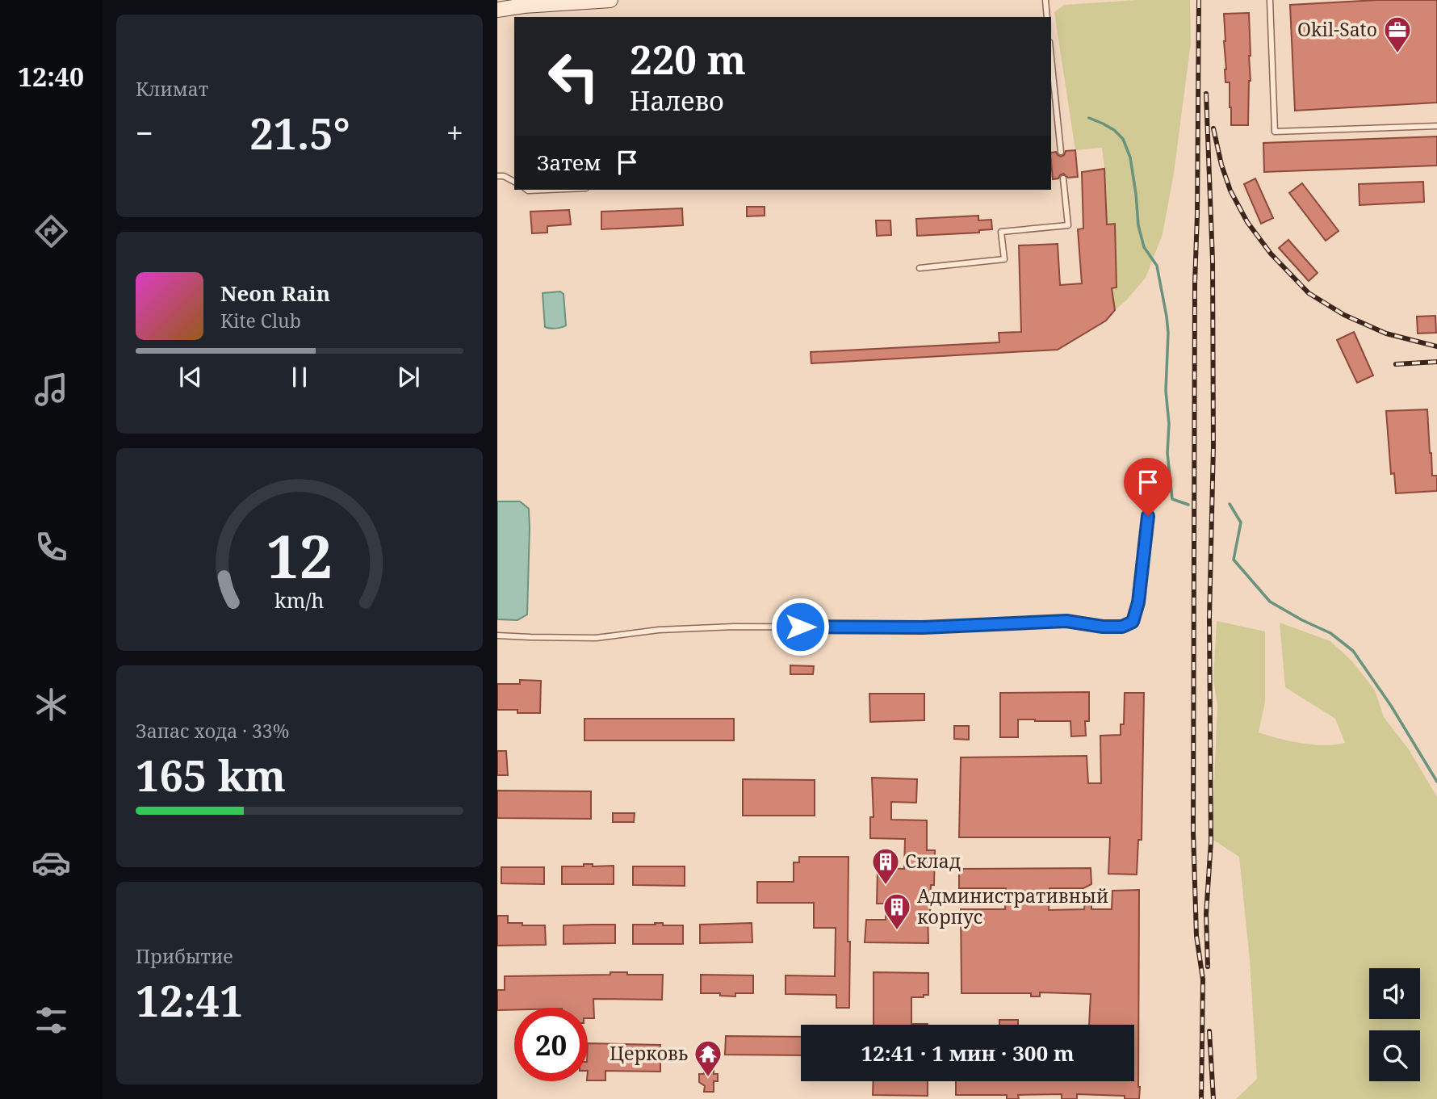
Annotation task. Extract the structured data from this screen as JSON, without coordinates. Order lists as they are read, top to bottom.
{
  "places": {
    "office": ["Okil-Sato"],
    "building": ["Склад", "Административный корпус"],
    "temple": ["Церковь"]
  },
  "page": {
    "tabs": "12:40",
    "tile": [
      "Климат",
      ["Запас хода · 33%", "165 km"],
      ["Прибытие", "12:41"]
    ],
    "turn": ["220 m", "Налево"],
    "heat": ["−", "21.5°", "+"],
    "then": "Затем",
    "song": ["Neon Rain", "Kite Club"],
    "limit": "20",
    "trip": "12:41 · 1 мин · 300 m",
    "gauge": ["12", "km/h"]
  }
}
